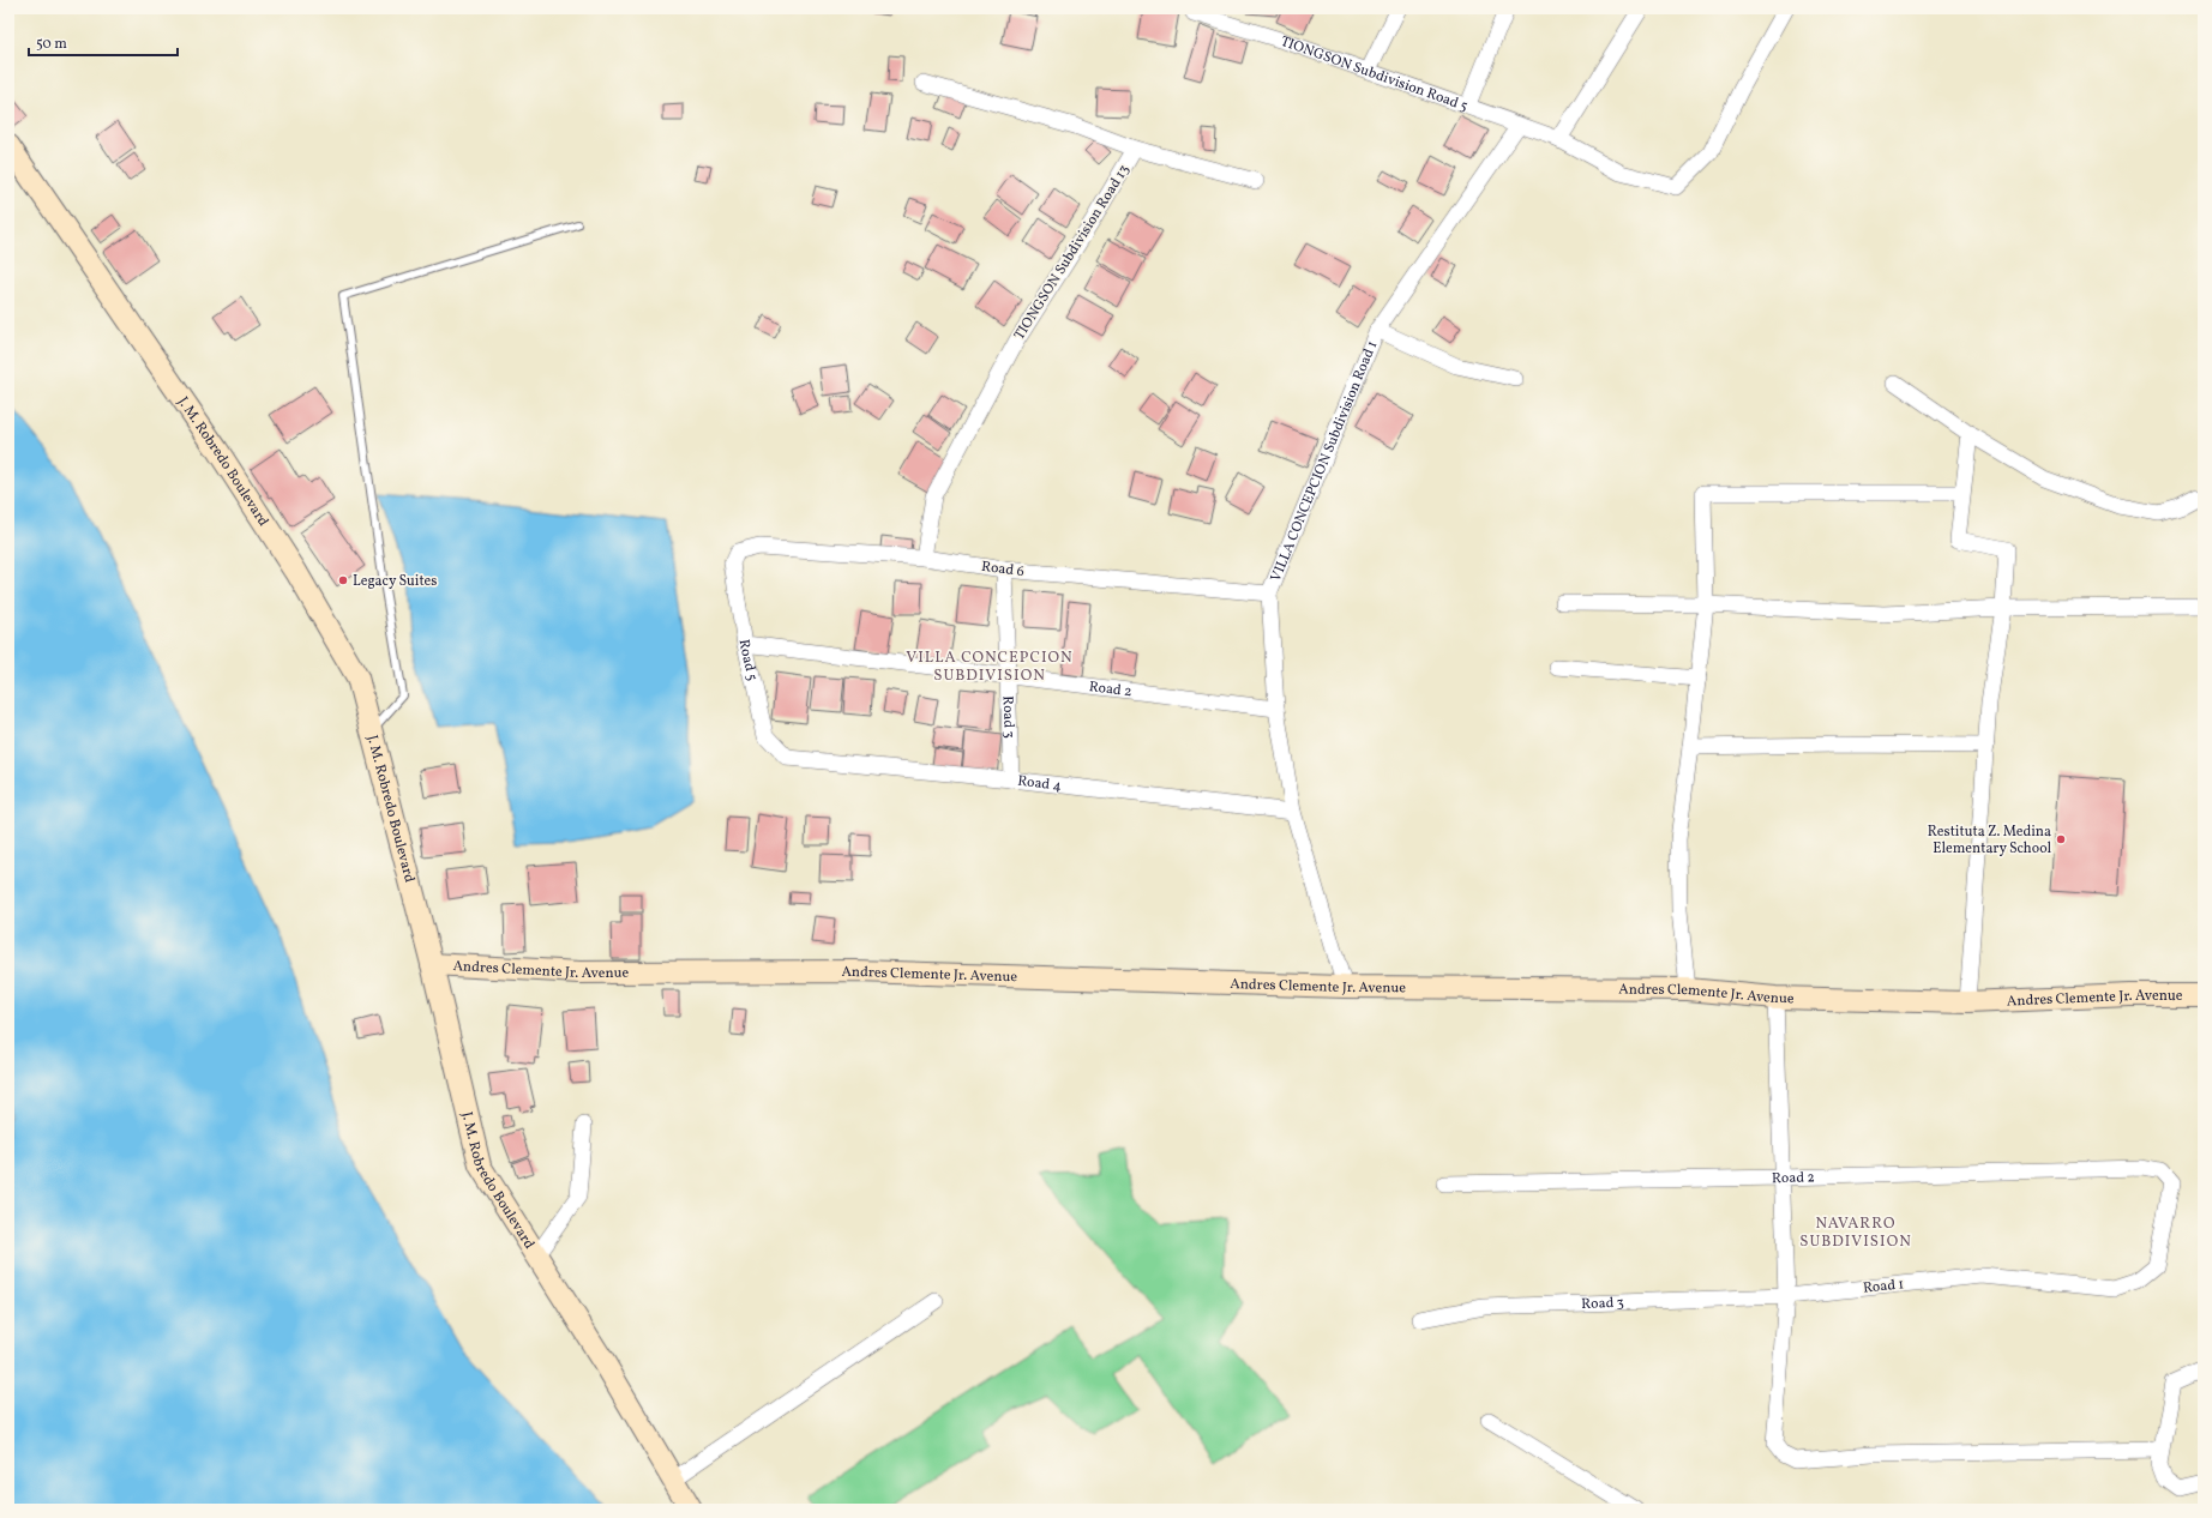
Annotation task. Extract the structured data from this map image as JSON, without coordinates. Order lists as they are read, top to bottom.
{
  "streets": {
    "main road": ["J. M. Robredo Boulevard", "Andres Clemente Jr. Avenue"],
    "street": [
      "TIONGSON Subdivision Road 5",
      "TIONGSON Subdivision Road 13",
      "VILLA CONCEPCION Subdivision Road 1",
      "Road 6",
      "Road 5",
      "Road 2",
      "Road 3",
      "Road 4",
      "Road 1"
    ]
  },
  "crossings": [
    ["TIONGSON Subdivision Road 5", "VILLA CONCEPCION Subdivision Road 1"],
    ["TIONGSON Subdivision Road 13", "Road 6"],
    ["J. M. Robredo Boulevard", "Andres Clemente Jr. Avenue"],
    ["VILLA CONCEPCION Subdivision Road 1", "Road 6"],
    ["VILLA CONCEPCION Subdivision Road 1", "Road 2"],
    ["VILLA CONCEPCION Subdivision Road 1", "Road 4"],
    ["VILLA CONCEPCION Subdivision Road 1", "Andres Clemente Jr. Avenue"],
    ["Road 6", "Road 5"],
    ["Road 6", "Road 3"],
    ["Road 5", "Road 2"],
    ["Road 5", "Road 4"],
    ["Road 2", "Road 3"],
    ["Road 2", "Road 1"],
    ["Road 3", "Road 4"],
    ["Road 3", "Road 1"]
  ],
  "districts": ["VILLA CONCEPCION SUBDIVISION", "NAVARRO SUBDIVISION"],
  "places": ["Legacy Suites", "Restituta Z. Medina Elementary School"],
  "scale_bar": "50 m"
}
